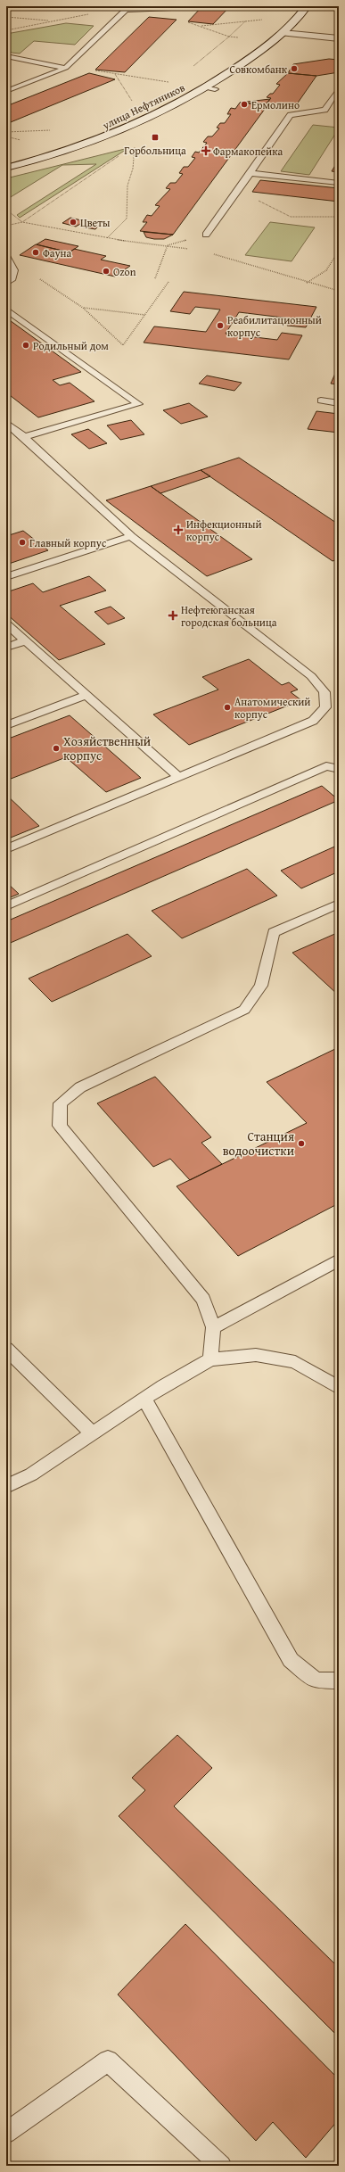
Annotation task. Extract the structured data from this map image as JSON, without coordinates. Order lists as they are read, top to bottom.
{
  "streets": {
    "main road": ["улица Нефтяников"]
  },
  "places": {
    "other": [
      "Совкомбанк",
      "Ермолино",
      "Цветы",
      "Фауна",
      "Ozon",
      "Реабилитационный корпус",
      "Родильный дом",
      "Главный корпус",
      "Анатомический корпус",
      "Хозяйственный корпус",
      "Станция водоочистки"
    ],
    "transit": ["Горбольница"],
    "health": ["Фармакопейка", "Инфекционный корпус", "Нефтеюганская городская больница"]
  }
}
